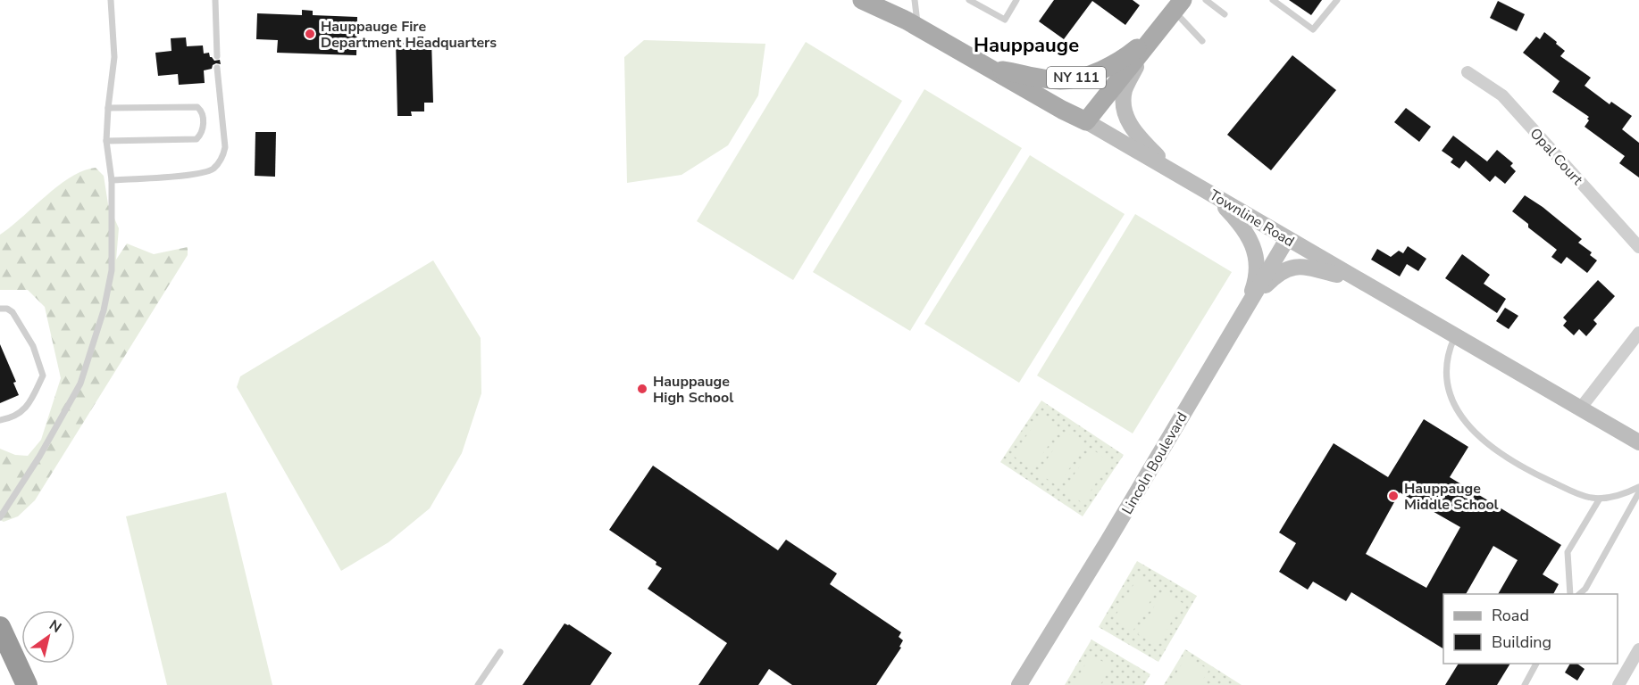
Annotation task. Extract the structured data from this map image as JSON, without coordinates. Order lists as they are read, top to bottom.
{
  "streets": {
    "main road": ["NY 111", "Townline Road"],
    "street": ["Opal Court", "Lincoln Boulevard"]
  },
  "crossings": [
    ["NY 111", "Townline Road"],
    ["Townline Road", "Lincoln Boulevard"]
  ],
  "districts": ["Hauppauge"],
  "places": ["Hauppauge Fire Department Headquarters", "Hauppauge High School", "Hauppauge Middle School"],
  "legend": ["Road", "Building"],
  "north": "top right"
}
